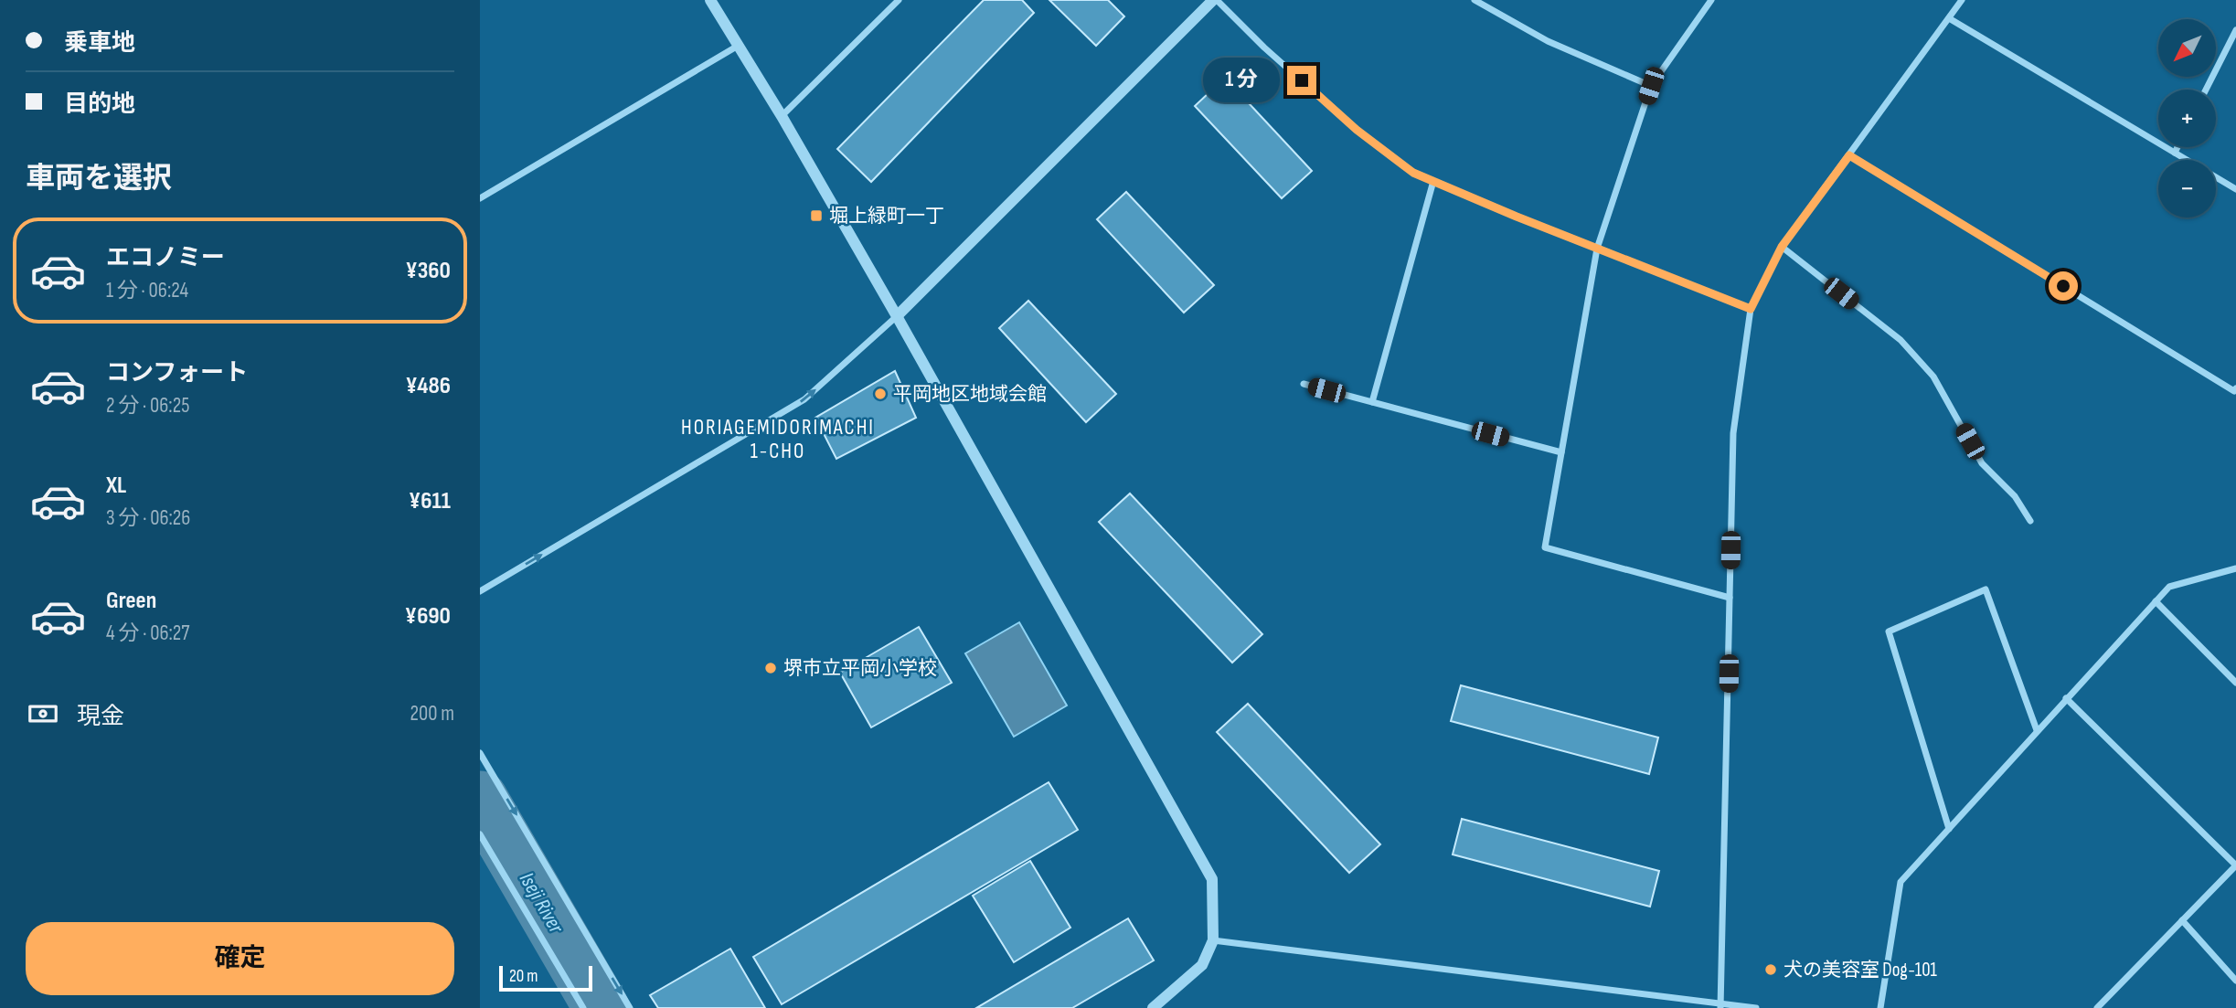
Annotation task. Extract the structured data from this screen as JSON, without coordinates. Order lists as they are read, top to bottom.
{
  "districts": ["HORIAGEMIDORIMACHI 1-CHO"],
  "water": ["Iseji River"],
  "places": {
    "transit": ["堀上緑町一丁"],
    "other": ["平岡地区地域会館", "堺市立平岡小学校", "犬の美容室 Dog-101"]
  },
  "scale_bar": "20 m",
  "north": "bottom left",
  "page": {
    "banner": ["乗車地", "目的地"],
    "map_buttons": ["+", "−"],
    "bubble": "1 分",
    "heading": "車両を選択",
    "list": [
      {
        "name": "エコノミー",
        "note": "1 分 · 06:24",
        "value": "¥360"
      },
      {
        "name": "コンフォート",
        "note": "2 分 · 06:25",
        "value": "¥486"
      },
      {
        "name": "XL",
        "note": "3 分 · 06:26",
        "value": "¥611"
      },
      {
        "name": "Green",
        "note": "4 分 · 06:27",
        "value": "¥690"
      }
    ],
    "pay": ["現金", "200 m"],
    "buttons": "確定",
    "scale": "20 m"
  }
}
